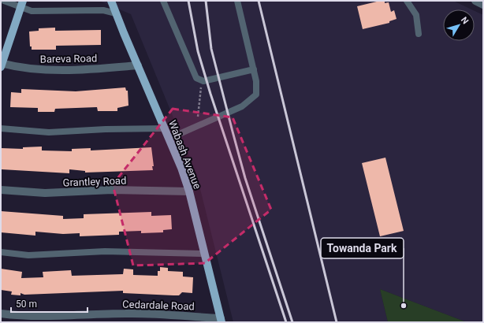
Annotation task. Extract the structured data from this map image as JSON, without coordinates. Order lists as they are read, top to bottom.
{
  "streets": {
    "main road": ["Wabash Avenue"],
    "street": ["Bareva Road", "Grantley Road", "Cedardale Road"]
  },
  "crossings": [
    ["Bareva Road", "Wabash Avenue"],
    ["Wabash Avenue", "Grantley Road"],
    ["Wabash Avenue", "Cedardale Road"]
  ],
  "places": ["Towanda Park"],
  "scale_bar": "50 m",
  "north": "top right"
}
